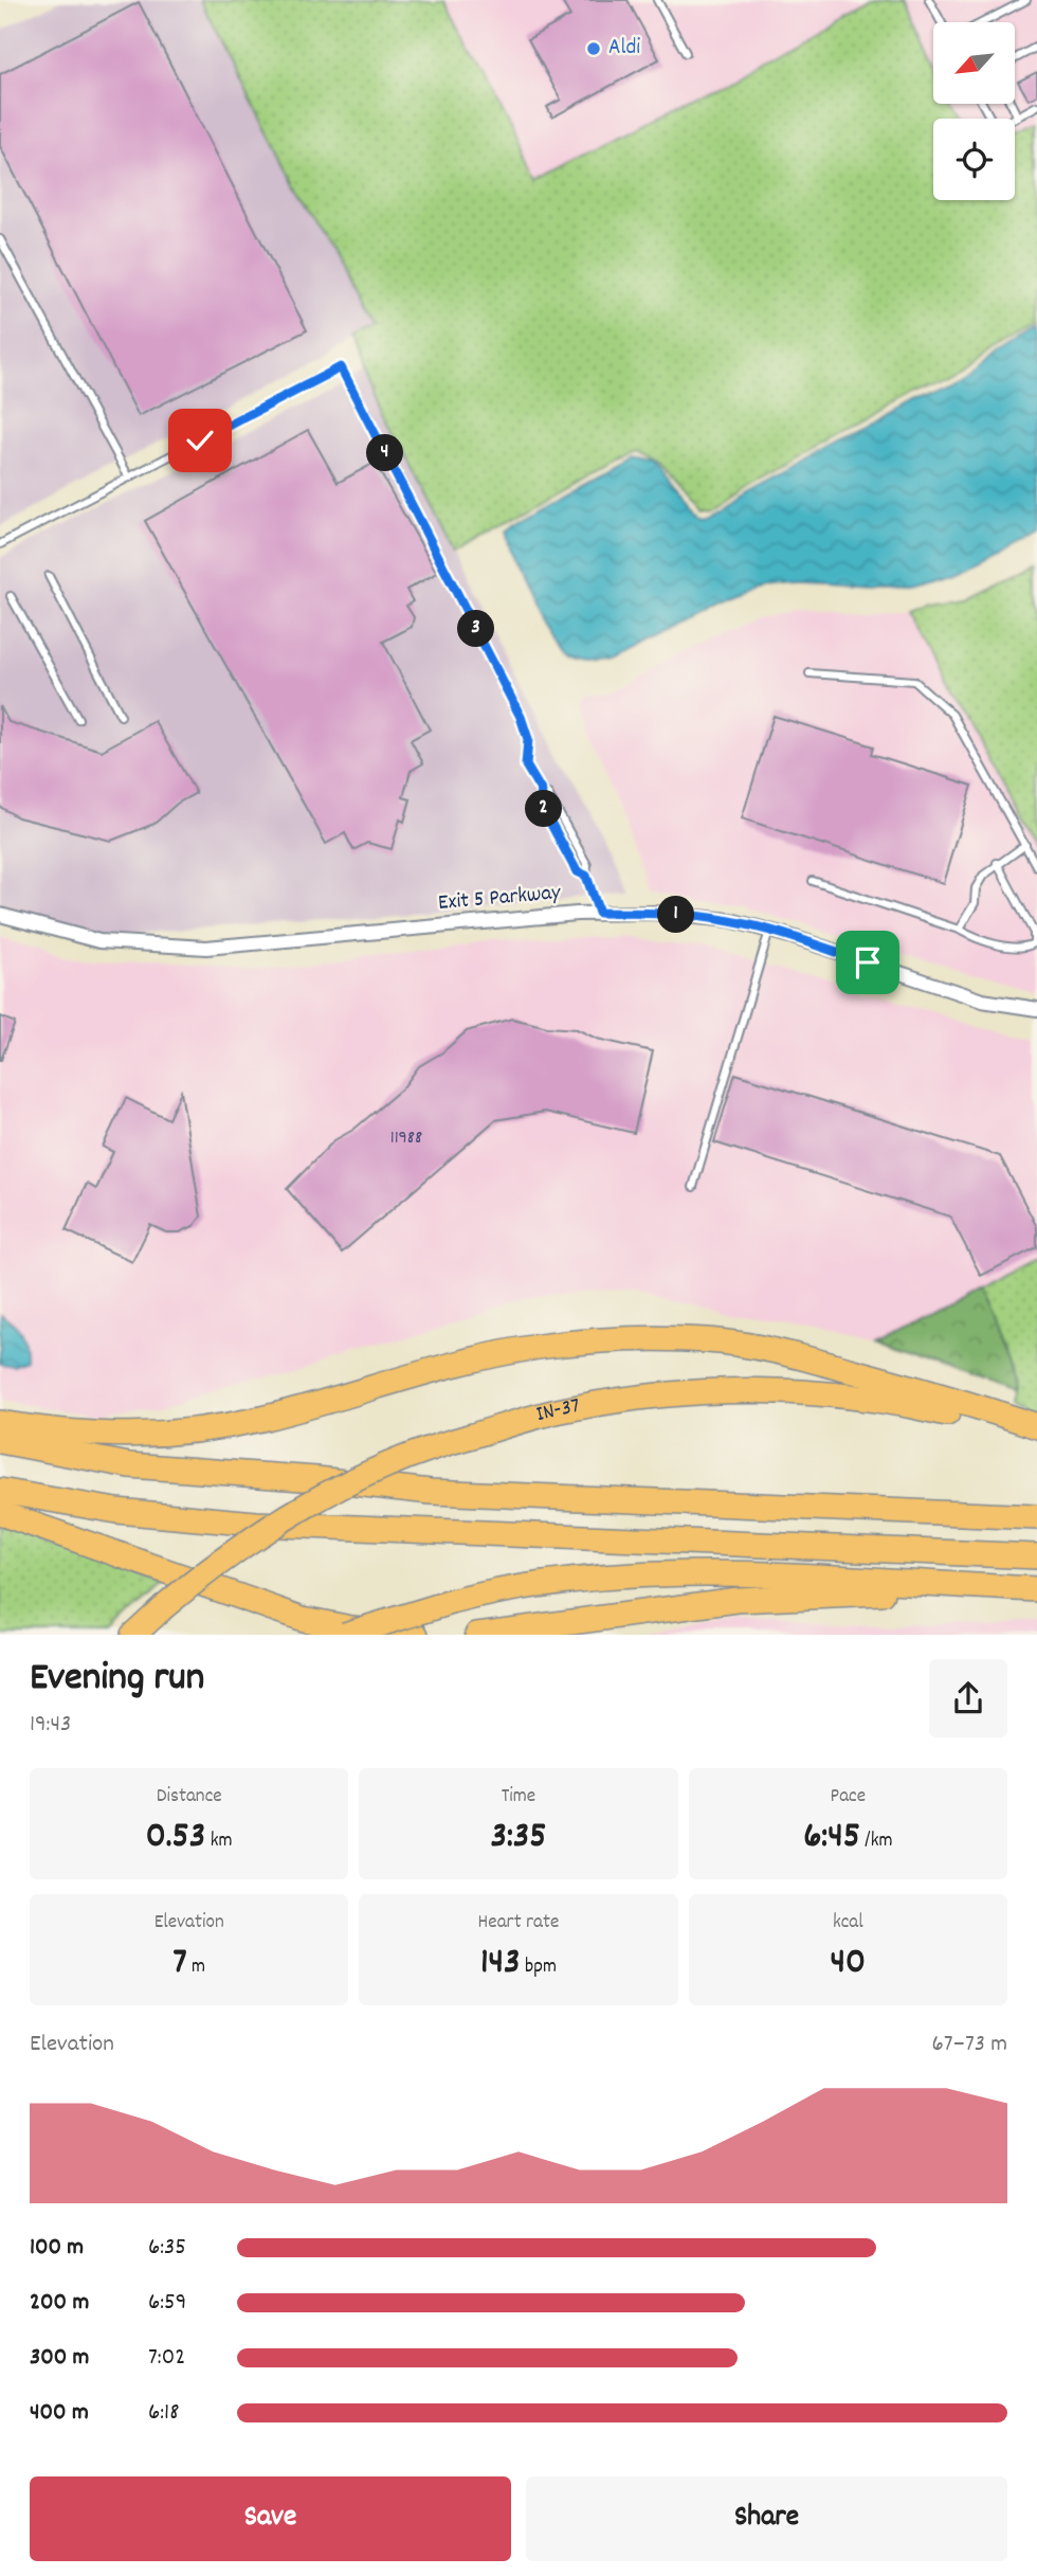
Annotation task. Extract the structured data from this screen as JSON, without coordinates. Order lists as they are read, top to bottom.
{
  "streets": {
    "highway": ["IN-37"],
    "street": ["Exit 5 Parkway"]
  },
  "places": ["Aldi"],
  "house_numbers": ["11988"],
  "north": "bottom left",
  "page": {
    "pins": [
      "4",
      "3",
      "2",
      "1"
    ],
    "heading": ["Evening run", "19:43"],
    "stats": [
      ["Distance", "0.53 km"],
      ["Time", "3:35"],
      ["Pace", "6:45 /km"],
      ["Elevation", "7 m"],
      ["Heart rate", "143 bpm"],
      ["kcal", "40"]
    ],
    "chart": ["Elevation", "67–73 m"],
    "list": [
      {
        "name": "100 m",
        "note": "6:35"
      },
      {
        "name": "200 m",
        "note": "6:59"
      },
      {
        "name": "300 m",
        "note": "7:02"
      },
      {
        "name": "400 m",
        "note": "6:18"
      }
    ],
    "buttons": ["Save", "Share"]
  }
}
